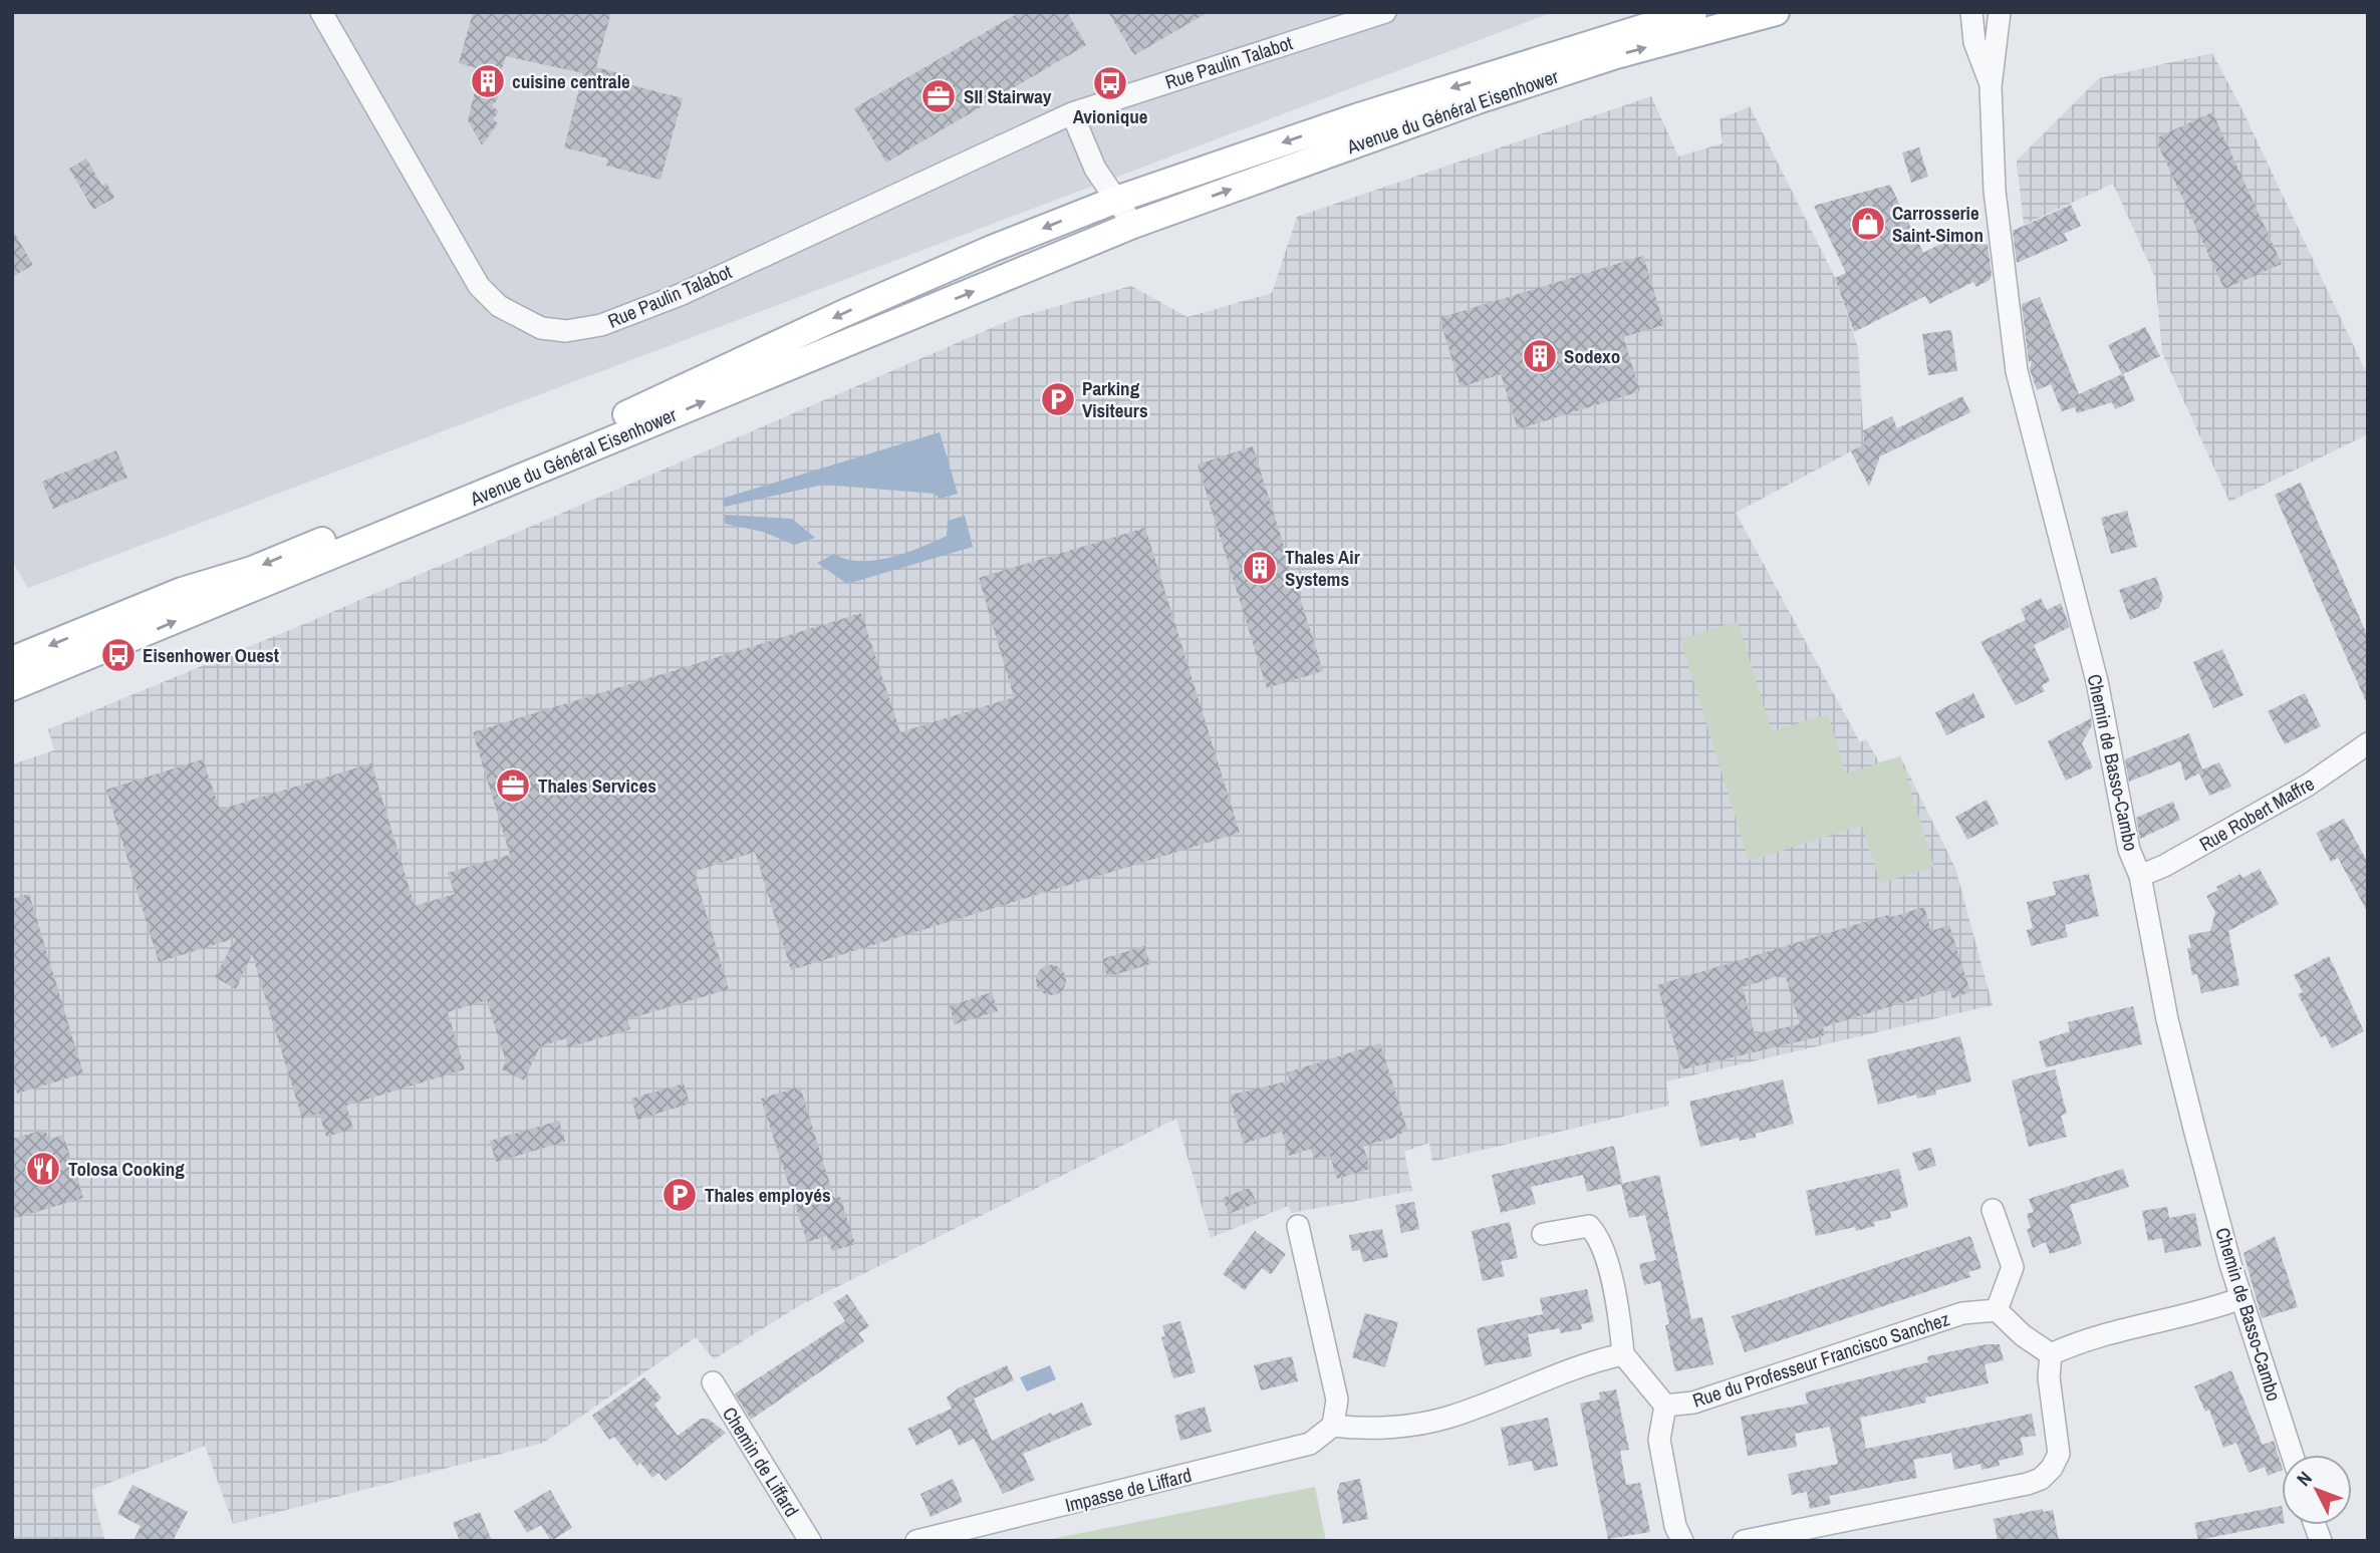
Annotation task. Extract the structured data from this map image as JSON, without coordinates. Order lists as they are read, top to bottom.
{
  "streets": {
    "main road": ["Avenue du Général Eisenhower"],
    "street": [
      "Rue Paulin Talabot",
      "Chemin de Basso-Cambo",
      "Rue Robert Maffre",
      "Rue du Professeur Francisco Sanchez",
      "Chemin de Liffard",
      "Impasse de Liffard"
    ]
  },
  "crossings": [
    ["Chemin de Basso-Cambo", "Rue Robert Maffre"]
  ],
  "places": {
    "building": ["cuisine centrale", "Sodexo", "Thales Air Systems"],
    "bus stop": ["Avionique", "Eisenhower Ouest"],
    "office": ["SII Stairway", "Thales Services"],
    "shop": ["Carrosserie Saint-Simon"],
    "parking": ["Parking Visiteurs", "Thales employés"],
    "restaurant": ["Tolosa Cooking"]
  },
  "north": "top left"
}
